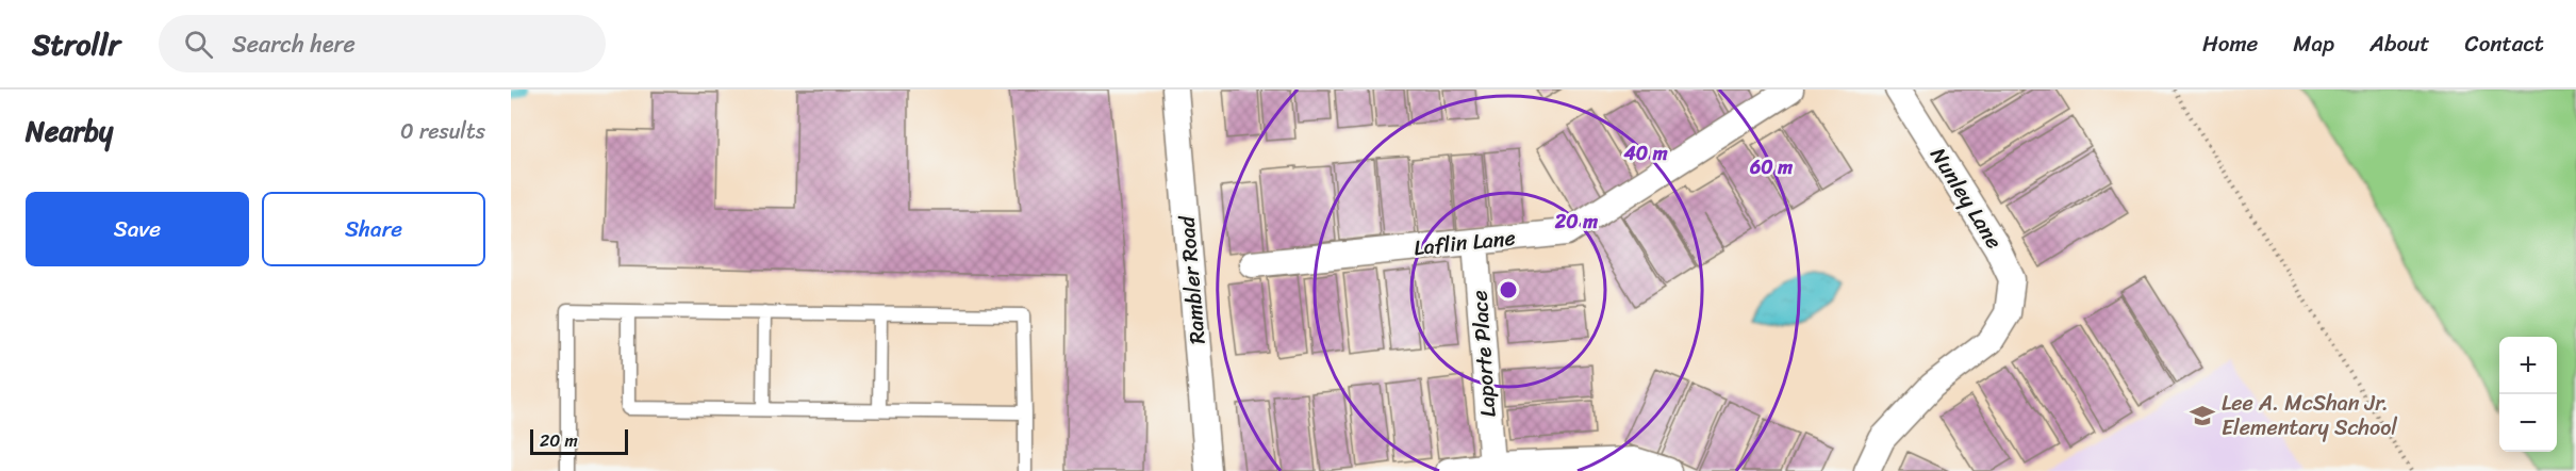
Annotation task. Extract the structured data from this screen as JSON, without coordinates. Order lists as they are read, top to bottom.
{
  "streets": {
    "street": [
      "Nunley Lane",
      "Laflin Lane",
      "Rambler Road",
      "Laporte Place"
    ]
  },
  "crossings": [
    ["Laflin Lane", "Laporte Place"]
  ],
  "places": {
    "school or university": ["Lee A. McShan Jr. Elementary School"]
  },
  "scale_bar": "20 m",
  "page": {
    "header": "Strollr",
    "search": "Search here",
    "nav": [
      "Home",
      "Map",
      "About",
      "Contact"
    ],
    "heading": ["Nearby", "0 results"],
    "buttons": ["Save", "Share"],
    "map_buttons": ["+", "−"],
    "scale": "20 m"
  },
  "rings": ["40 m", "60 m", "20 m"]
}
